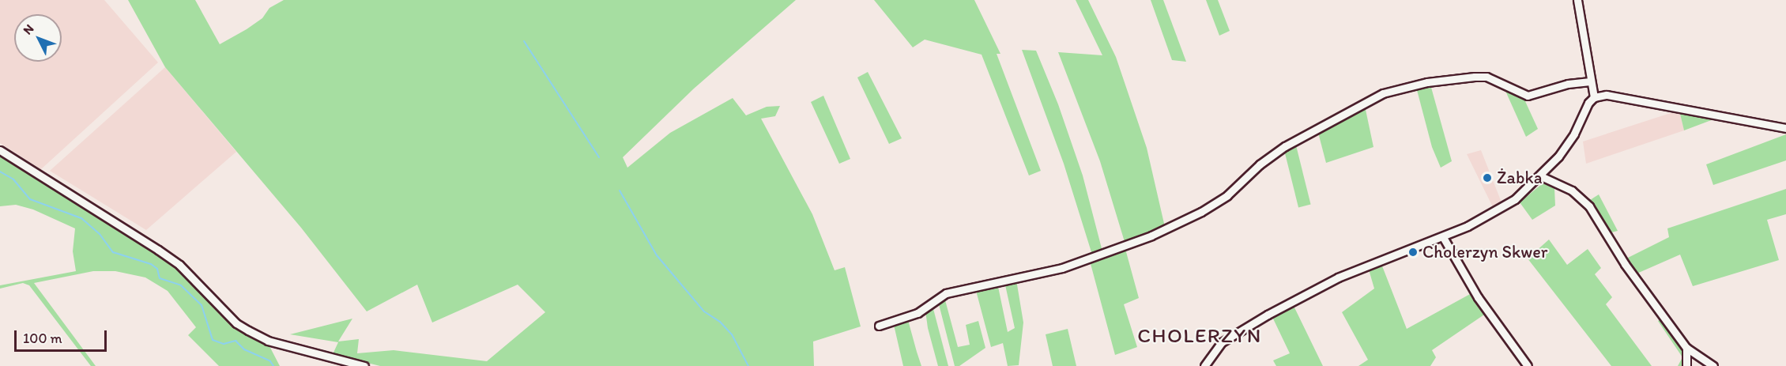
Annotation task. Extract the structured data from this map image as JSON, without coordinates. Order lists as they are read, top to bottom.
{
  "districts": ["CHOLERZYN"],
  "places": ["Żabka", "Cholerzyn Skwer"],
  "scale_bar": "100 m",
  "north": "top left"
}
